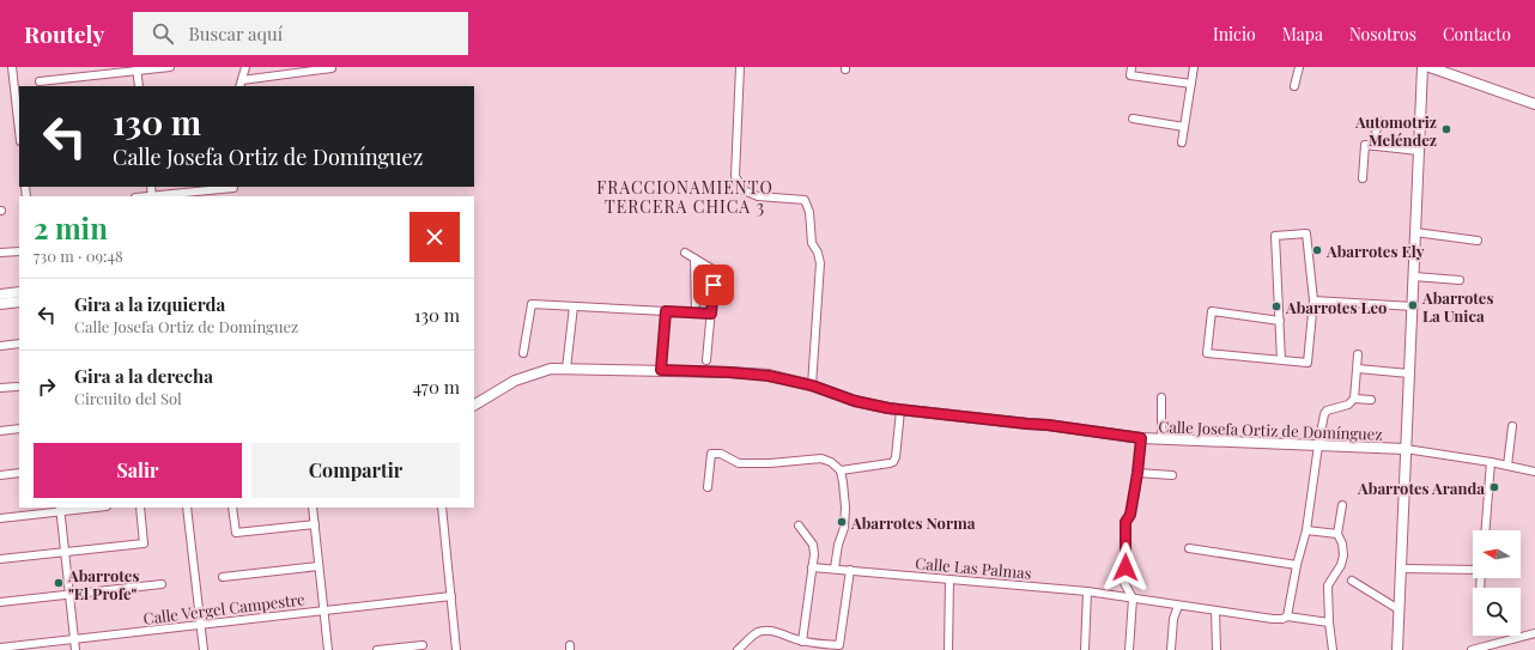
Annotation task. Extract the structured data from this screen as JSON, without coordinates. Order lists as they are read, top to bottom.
{
  "streets": {
    "street": ["Calle Josefa Ortiz de Domínguez", "Calle Las Palmas", "Calle Vergel Campestre"]
  },
  "districts": ["FRACCIONAMIENTO TERCERA CHICA 3"],
  "places": [
    "Automotriz Meléndez",
    "Abarrotes Ely",
    "Abarrotes La Unica",
    "Abarrotes Leo",
    "Abarrotes Aranda",
    "Abarrotes Norma",
    "Abarrotes \"El Profe\""
  ],
  "north": "left",
  "page": {
    "header": "Routely",
    "search": "Buscar aquí",
    "nav": [
      "Inicio",
      "Mapa",
      "Nosotros",
      "Contacto"
    ],
    "turn": ["130 m", "Calle Josefa Ortiz de Domínguez"],
    "heading": ["2 min", "730 m · 09:48"],
    "list": [
      {
        "name": "Gira a la izquierda",
        "note": "Calle Josefa Ortiz de Domínguez",
        "value": "130 m"
      },
      {
        "name": "Gira a la derecha",
        "note": "Circuito del Sol",
        "value": "470 m"
      }
    ],
    "buttons": ["Salir", "Compartir"]
  }
}
